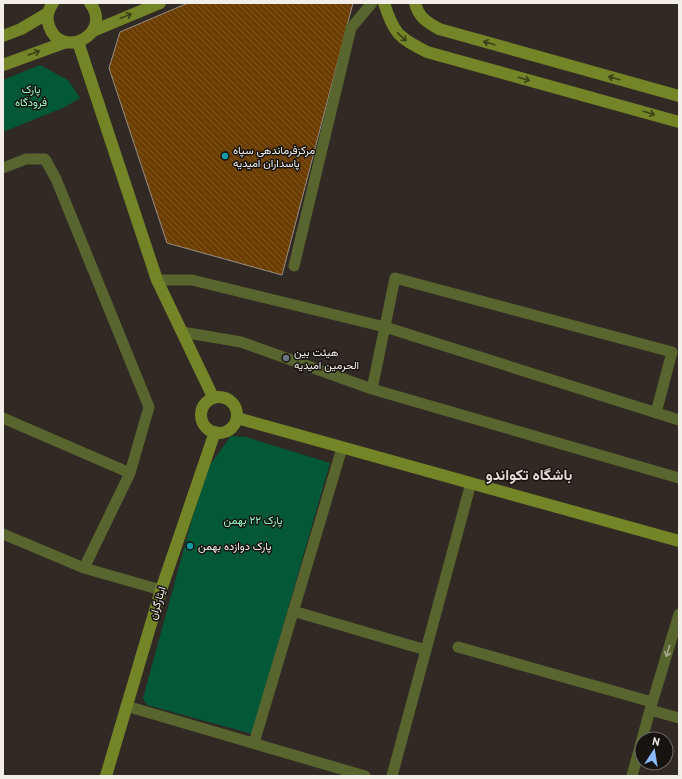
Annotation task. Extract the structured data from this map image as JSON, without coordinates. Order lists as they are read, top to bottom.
{
  "streets": {
    "street": ["ایثارگران"]
  },
  "districts": ["باشگاه تکواندو"],
  "parks": ["پارک فرودگاه", "پارک ۲۲ بهمن"],
  "places": ["مرکزفرماندهی سپاه پاسداران امیدیه", "هیئت بین الحرمین امیدیه", "پارک دوازده بهمن"],
  "north": "top"
}
